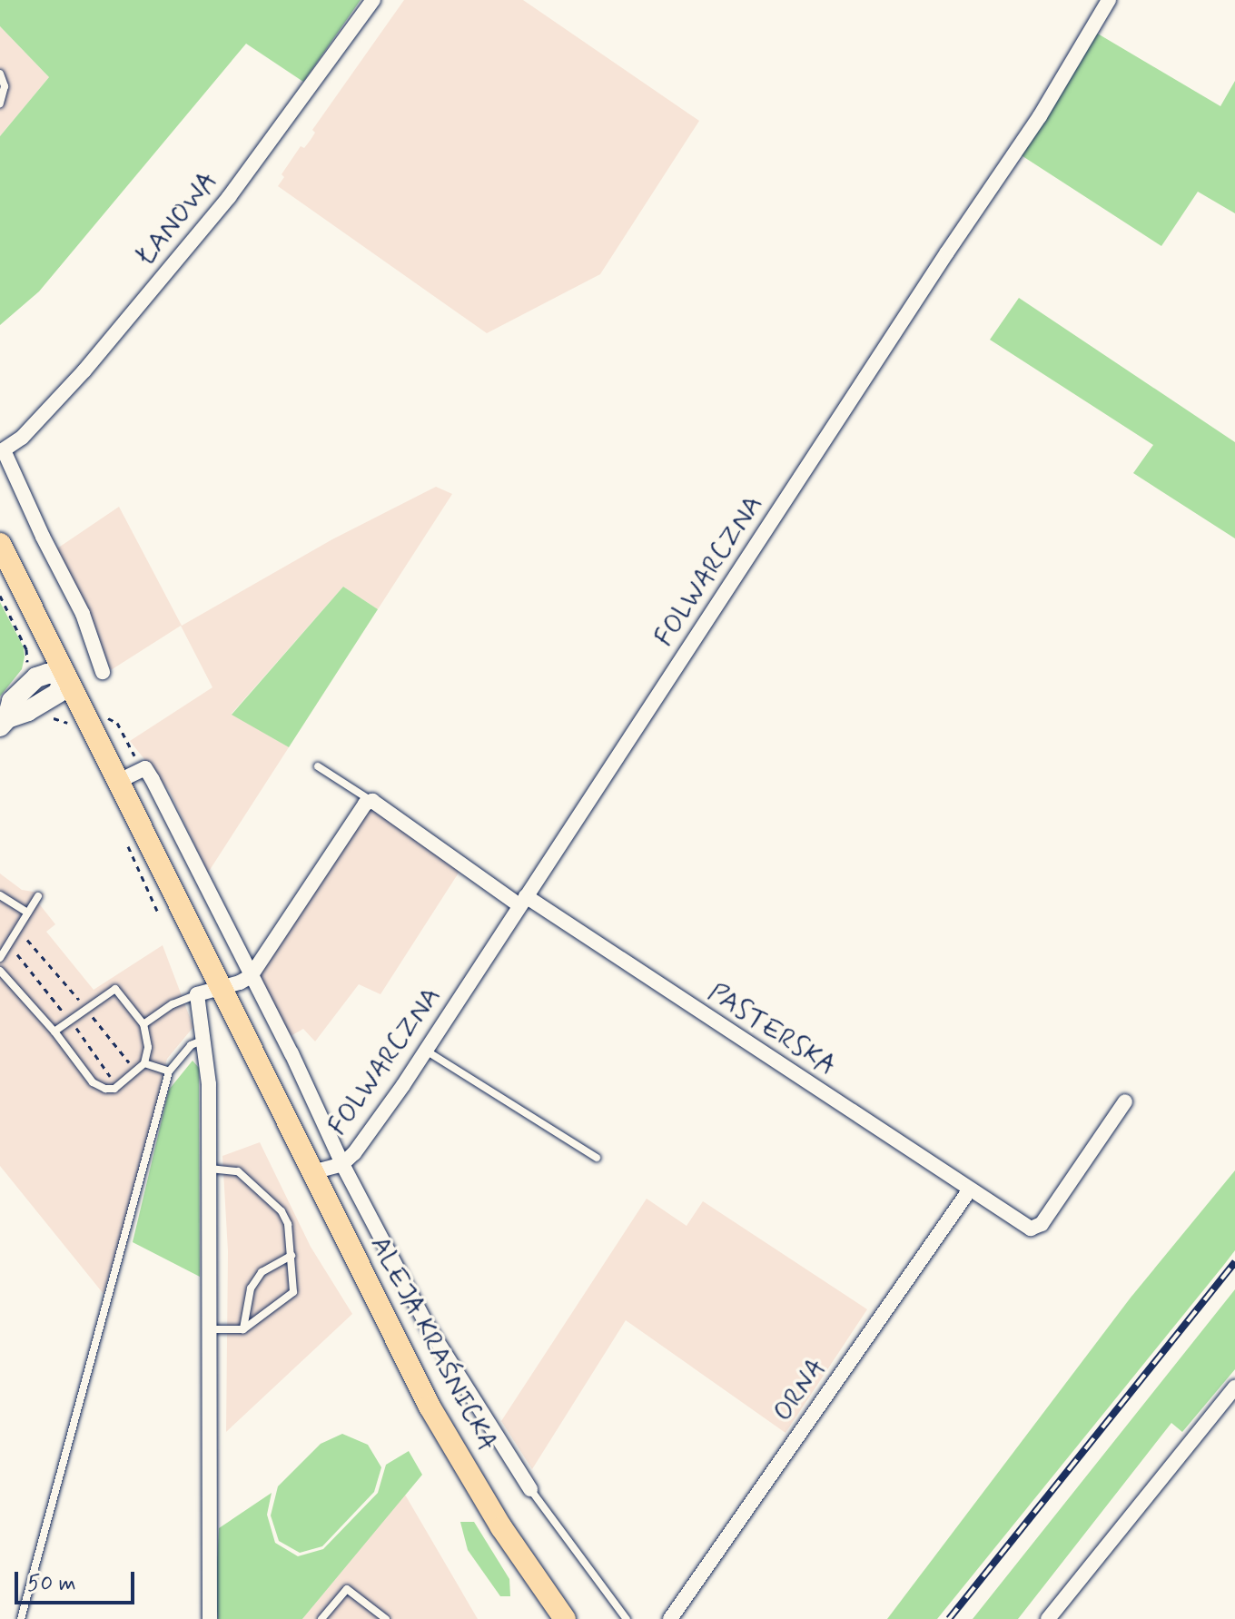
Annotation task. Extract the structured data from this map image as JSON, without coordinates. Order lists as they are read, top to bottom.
{
  "streets": {
    "main road": ["ALEJA KRAŚNICKA"],
    "street": [
      "ŁANOWA",
      "FOLWARCZNA",
      "PASTERSKA",
      "ORNA"
    ]
  },
  "crossings": [
    ["FOLWARCZNA", "PASTERSKA"],
    ["PASTERSKA", "ORNA"]
  ],
  "scale_bar": "50 m"
}
